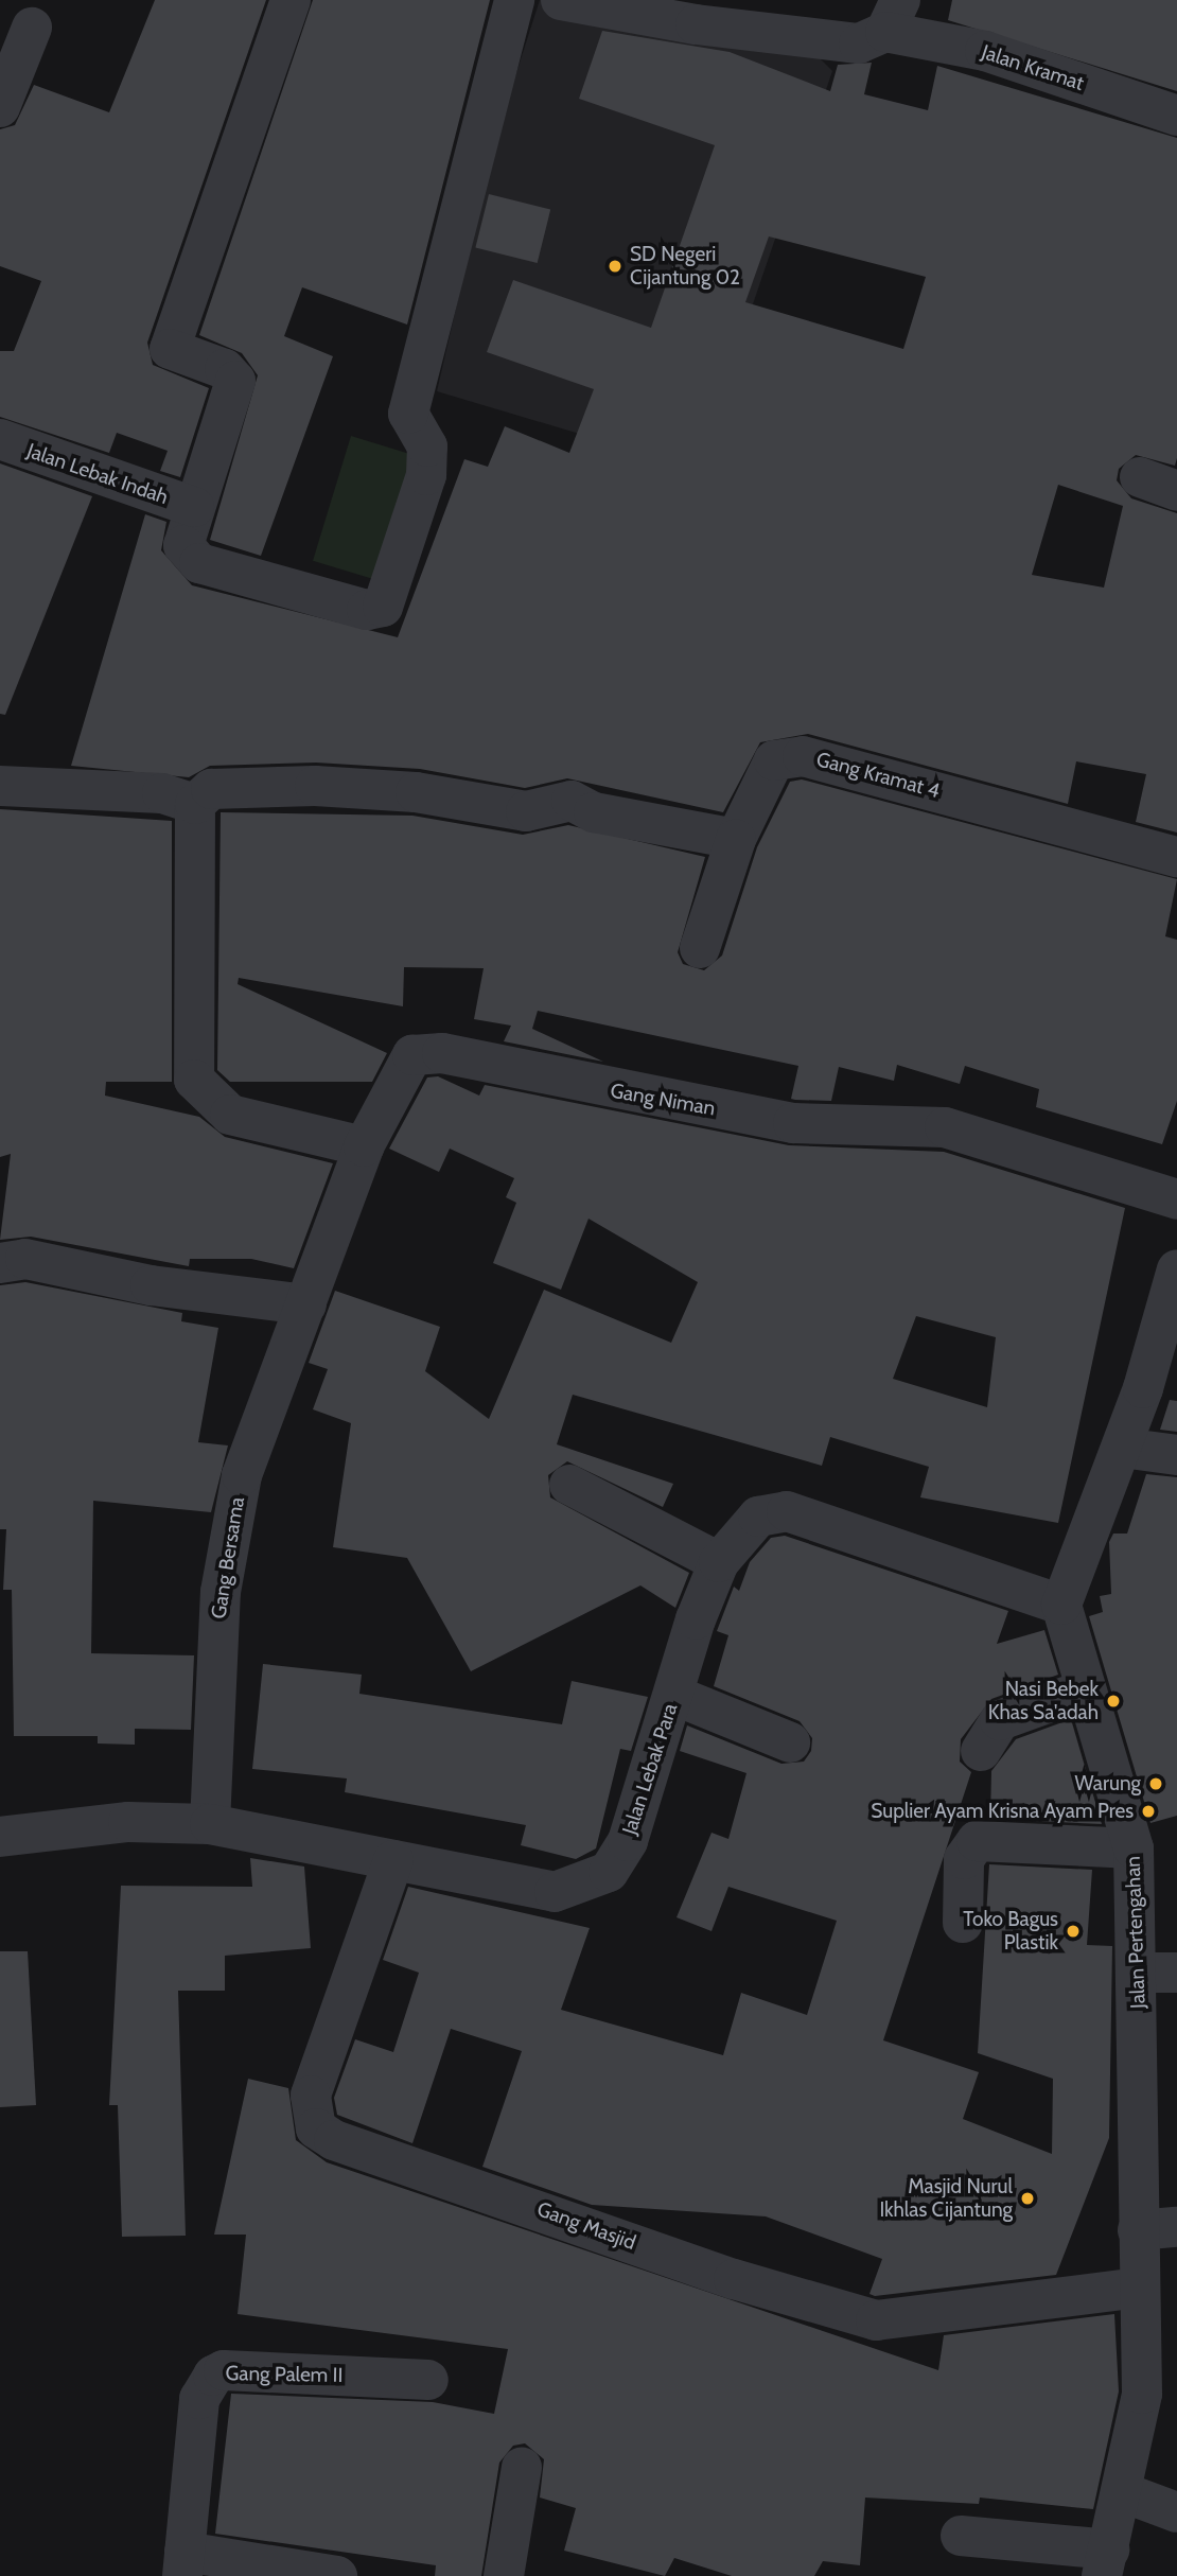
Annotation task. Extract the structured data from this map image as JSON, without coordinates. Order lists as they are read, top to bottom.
{
  "streets": {
    "street": [
      "Jalan Kramat",
      "Jalan Lebak Indah",
      "Gang Kramat 4",
      "Gang Niman",
      "Gang Bersama",
      "Jalan Lebak Para",
      "Jalan Pertengahan",
      "Gang Masjid",
      "Gang Palem II"
    ]
  },
  "crossings": [
    ["Gang Niman", "Gang Bersama"],
    ["Gang Bersama", "Jalan Lebak Para"],
    ["Jalan Lebak Para", "Jalan Pertengahan"],
    ["Jalan Lebak Para", "Gang Masjid"],
    ["Jalan Pertengahan", "Gang Masjid"]
  ],
  "places": [
    "SD Negeri Cijantung 02",
    "Nasi Bebek Khas Sa'adah",
    "Warung",
    "Suplier Ayam Krisna Ayam Pres",
    "Toko Bagus Plastik",
    "Masjid Nurul Ikhlas Cijantung"
  ]
}
